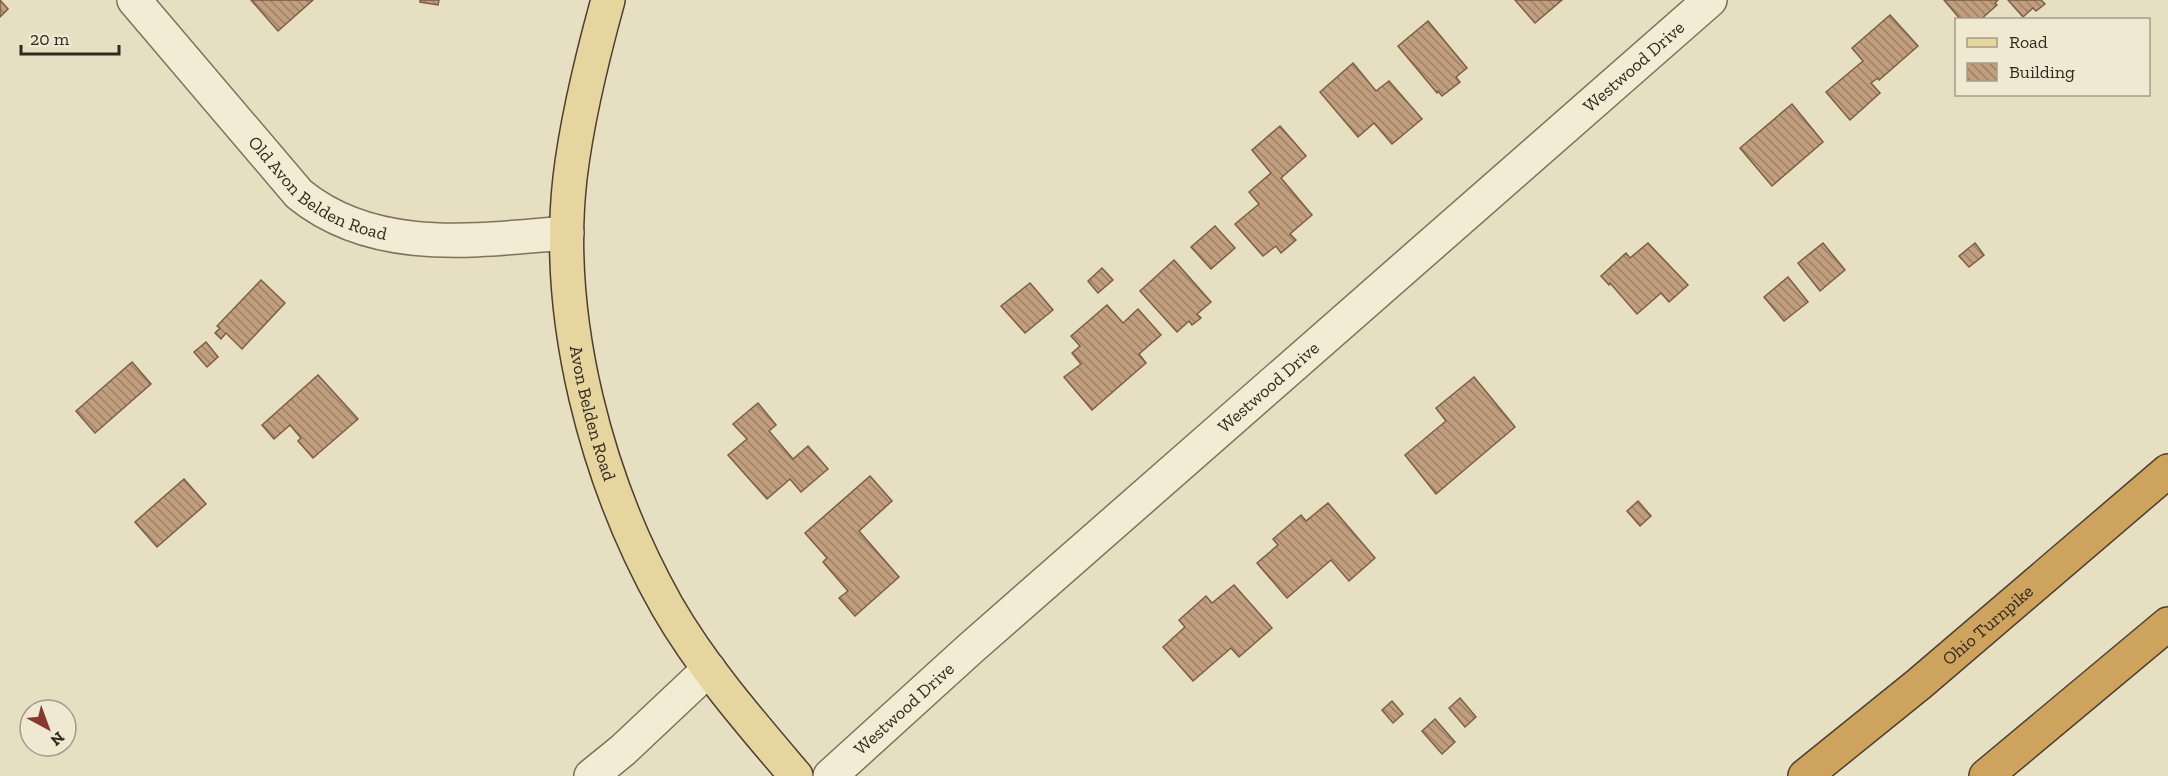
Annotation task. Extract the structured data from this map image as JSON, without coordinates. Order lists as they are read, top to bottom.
{
  "streets": {
    "highway": ["Ohio Turnpike"],
    "main road": ["Avon Belden Road"],
    "street": ["Westwood Drive", "Old Avon Belden Road"]
  },
  "crossings": [
    ["Old Avon Belden Road", "Avon Belden Road"]
  ],
  "legend": ["Road", "Building"],
  "scale_bar": "20 m",
  "north": "bottom right"
}
